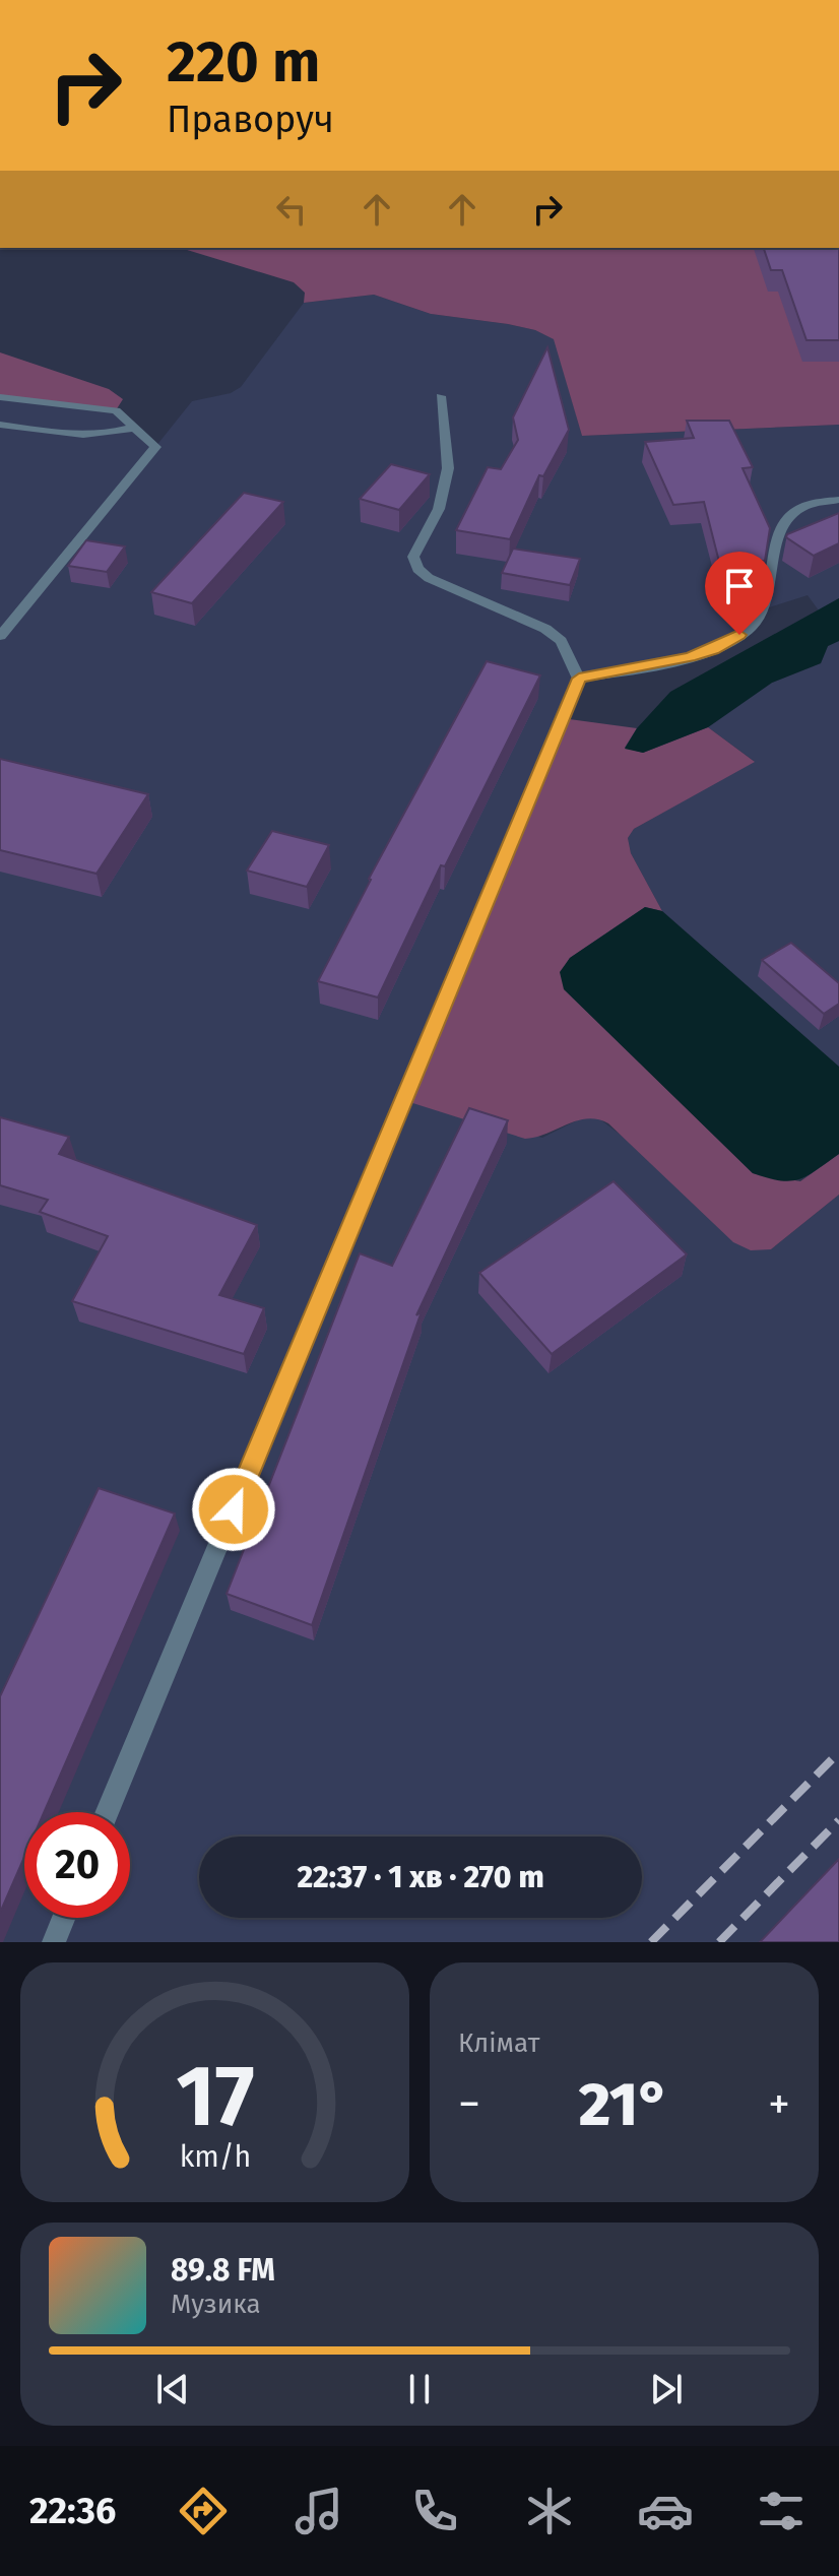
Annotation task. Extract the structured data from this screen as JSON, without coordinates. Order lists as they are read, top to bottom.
{
  "page": {
    "turn": ["220 m", "Праворуч"],
    "limit": "20",
    "trip": "22:37 · 1 хв · 270 m",
    "tile": "Клімат",
    "heat": ["−", "21°", "+"],
    "song": ["89.8 FM", "Музика"],
    "tabs": "22:36",
    "gauge": ["17", "km/h"]
  }
}
